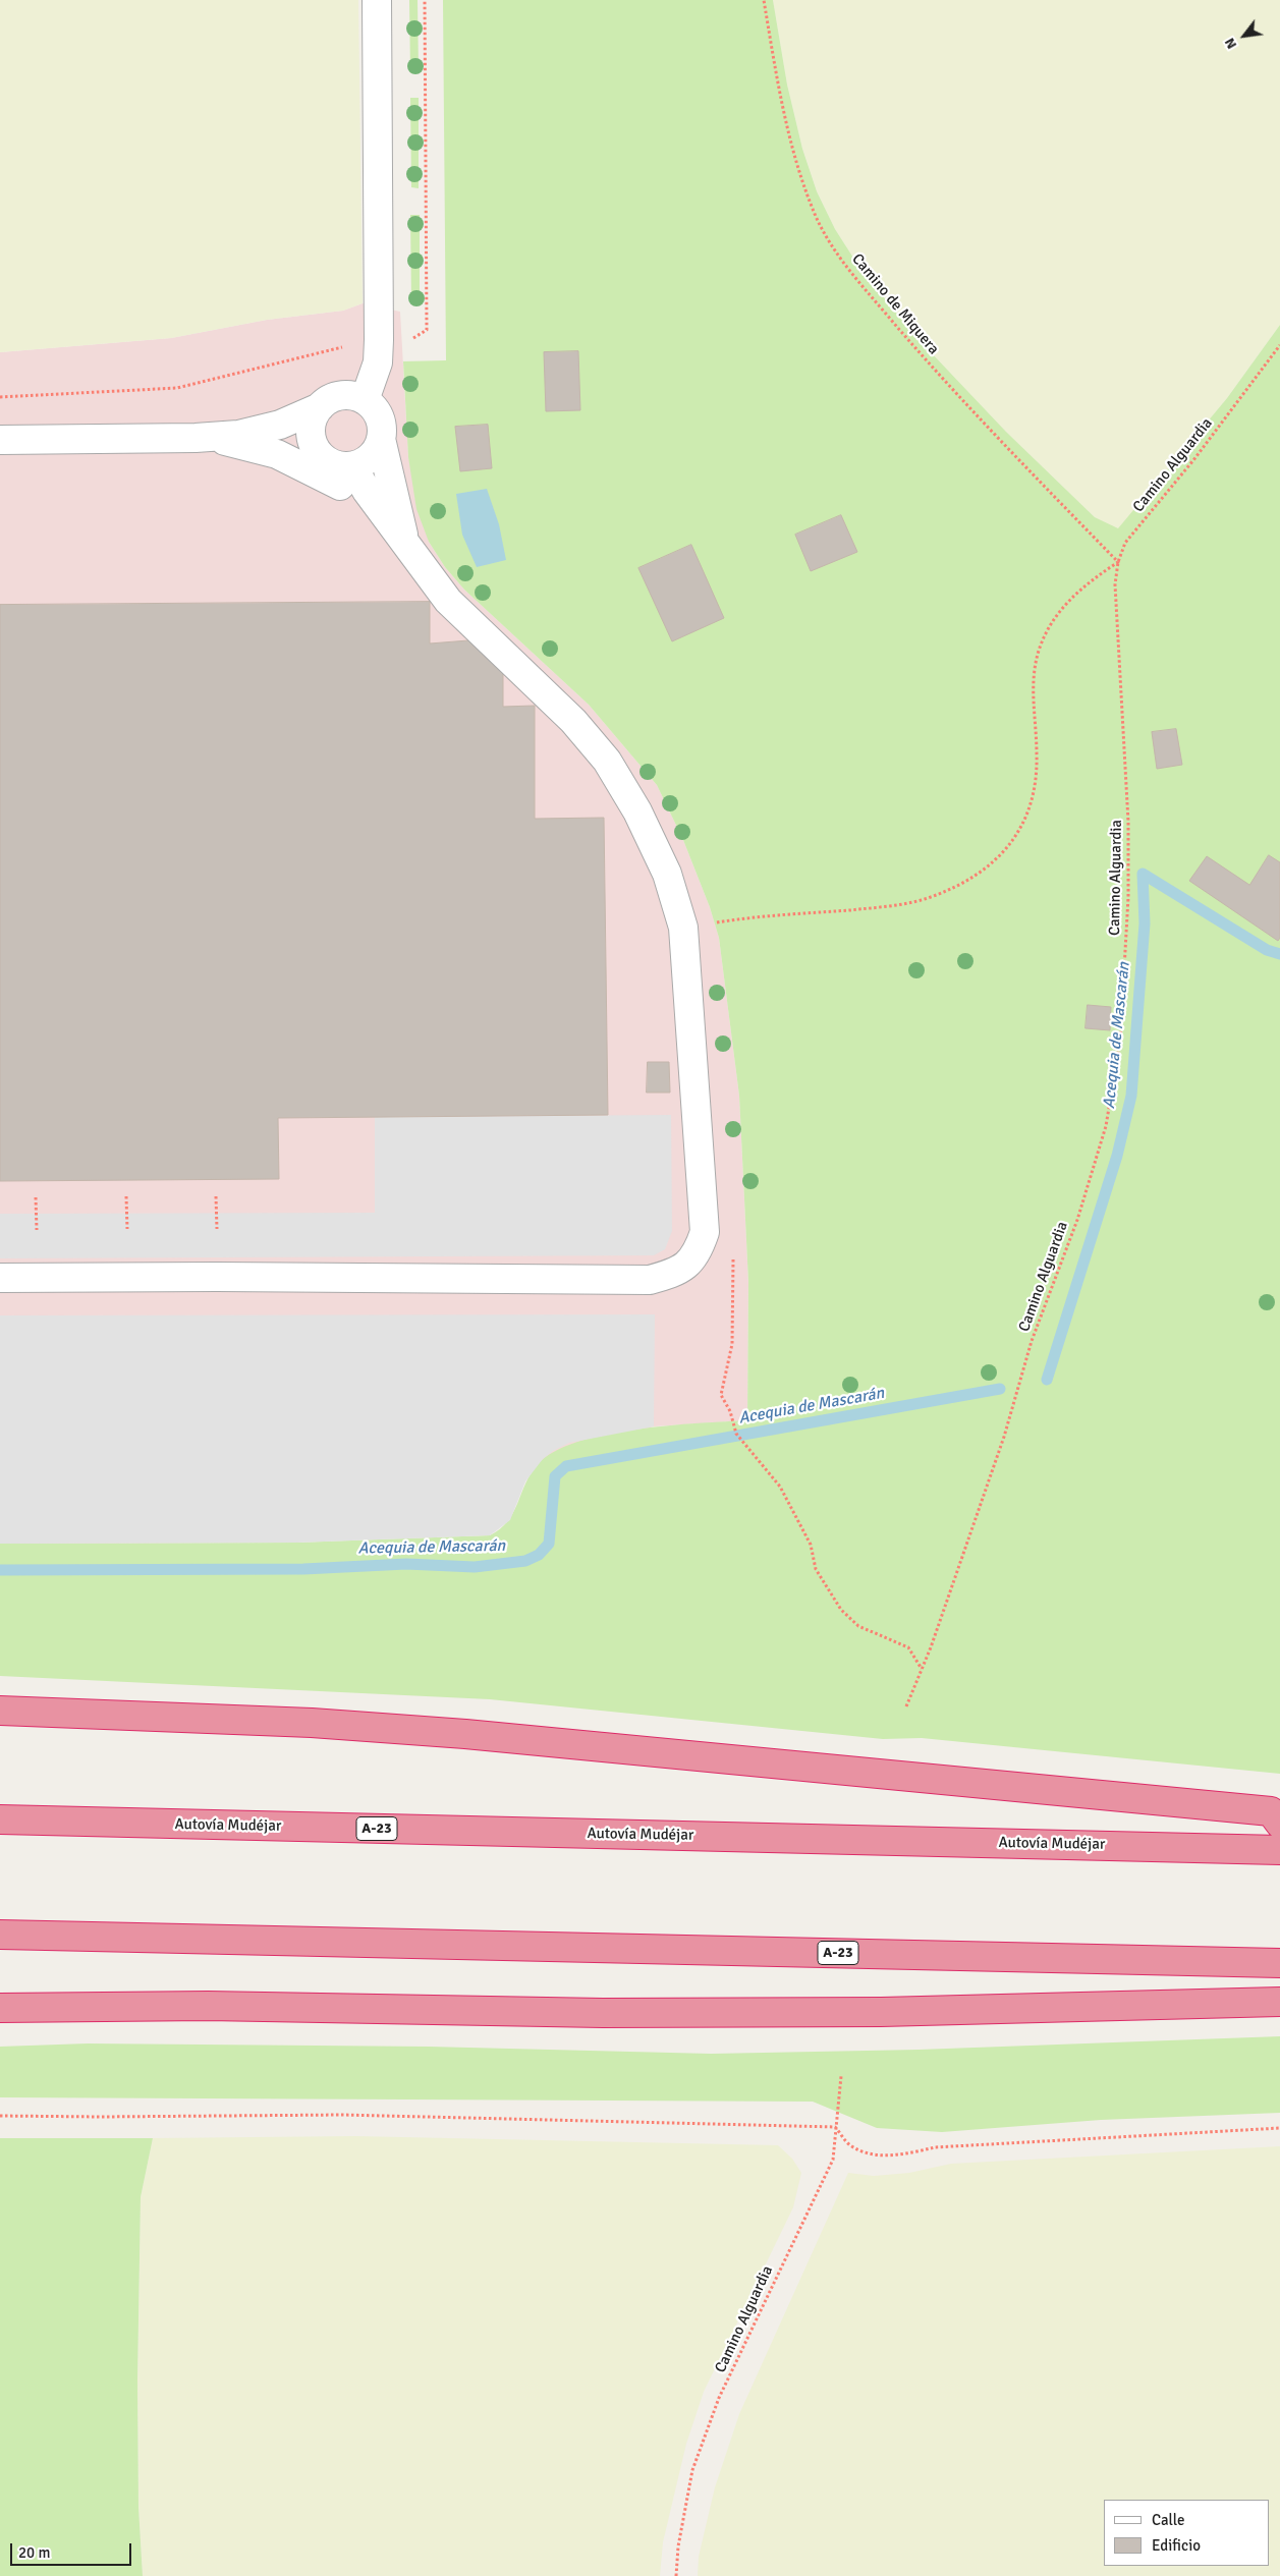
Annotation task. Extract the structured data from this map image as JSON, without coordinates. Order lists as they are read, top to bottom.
{
  "streets": {
    "highway": ["Autovía Mudéjar", "A-23"],
    "path": ["Camino de Miquera", "Camino Alguardia"]
  },
  "crossings": [
    ["Camino de Miquera", "Camino Alguardia"]
  ],
  "water": ["Acequia de Mascarán"],
  "legend": ["Calle", "Edificio"],
  "scale_bar": "20 m",
  "north": "bottom left"
}
